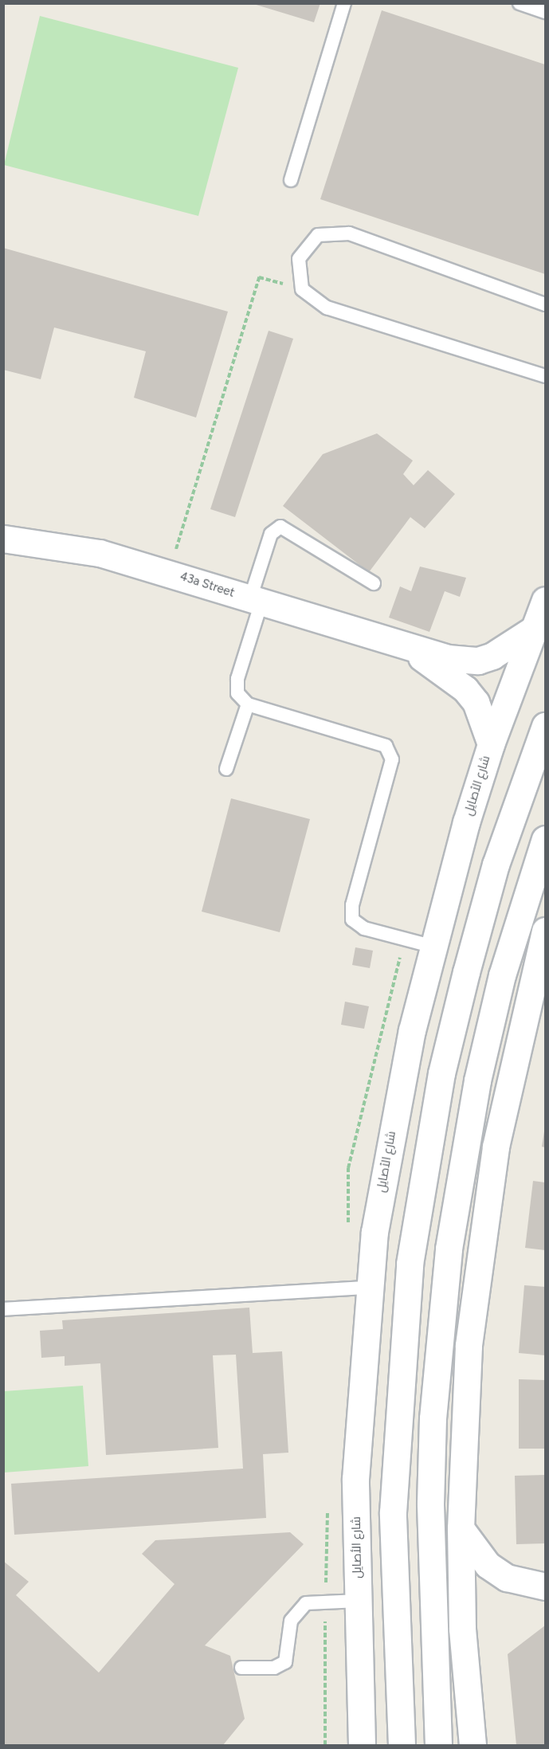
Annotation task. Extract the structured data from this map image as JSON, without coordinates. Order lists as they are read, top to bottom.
{
  "streets": {
    "street": ["43a Street", "شارع الأصايل"]
  },
  "crossings": [
    ["43a Street", "شارع الأصايل"]
  ]
}
